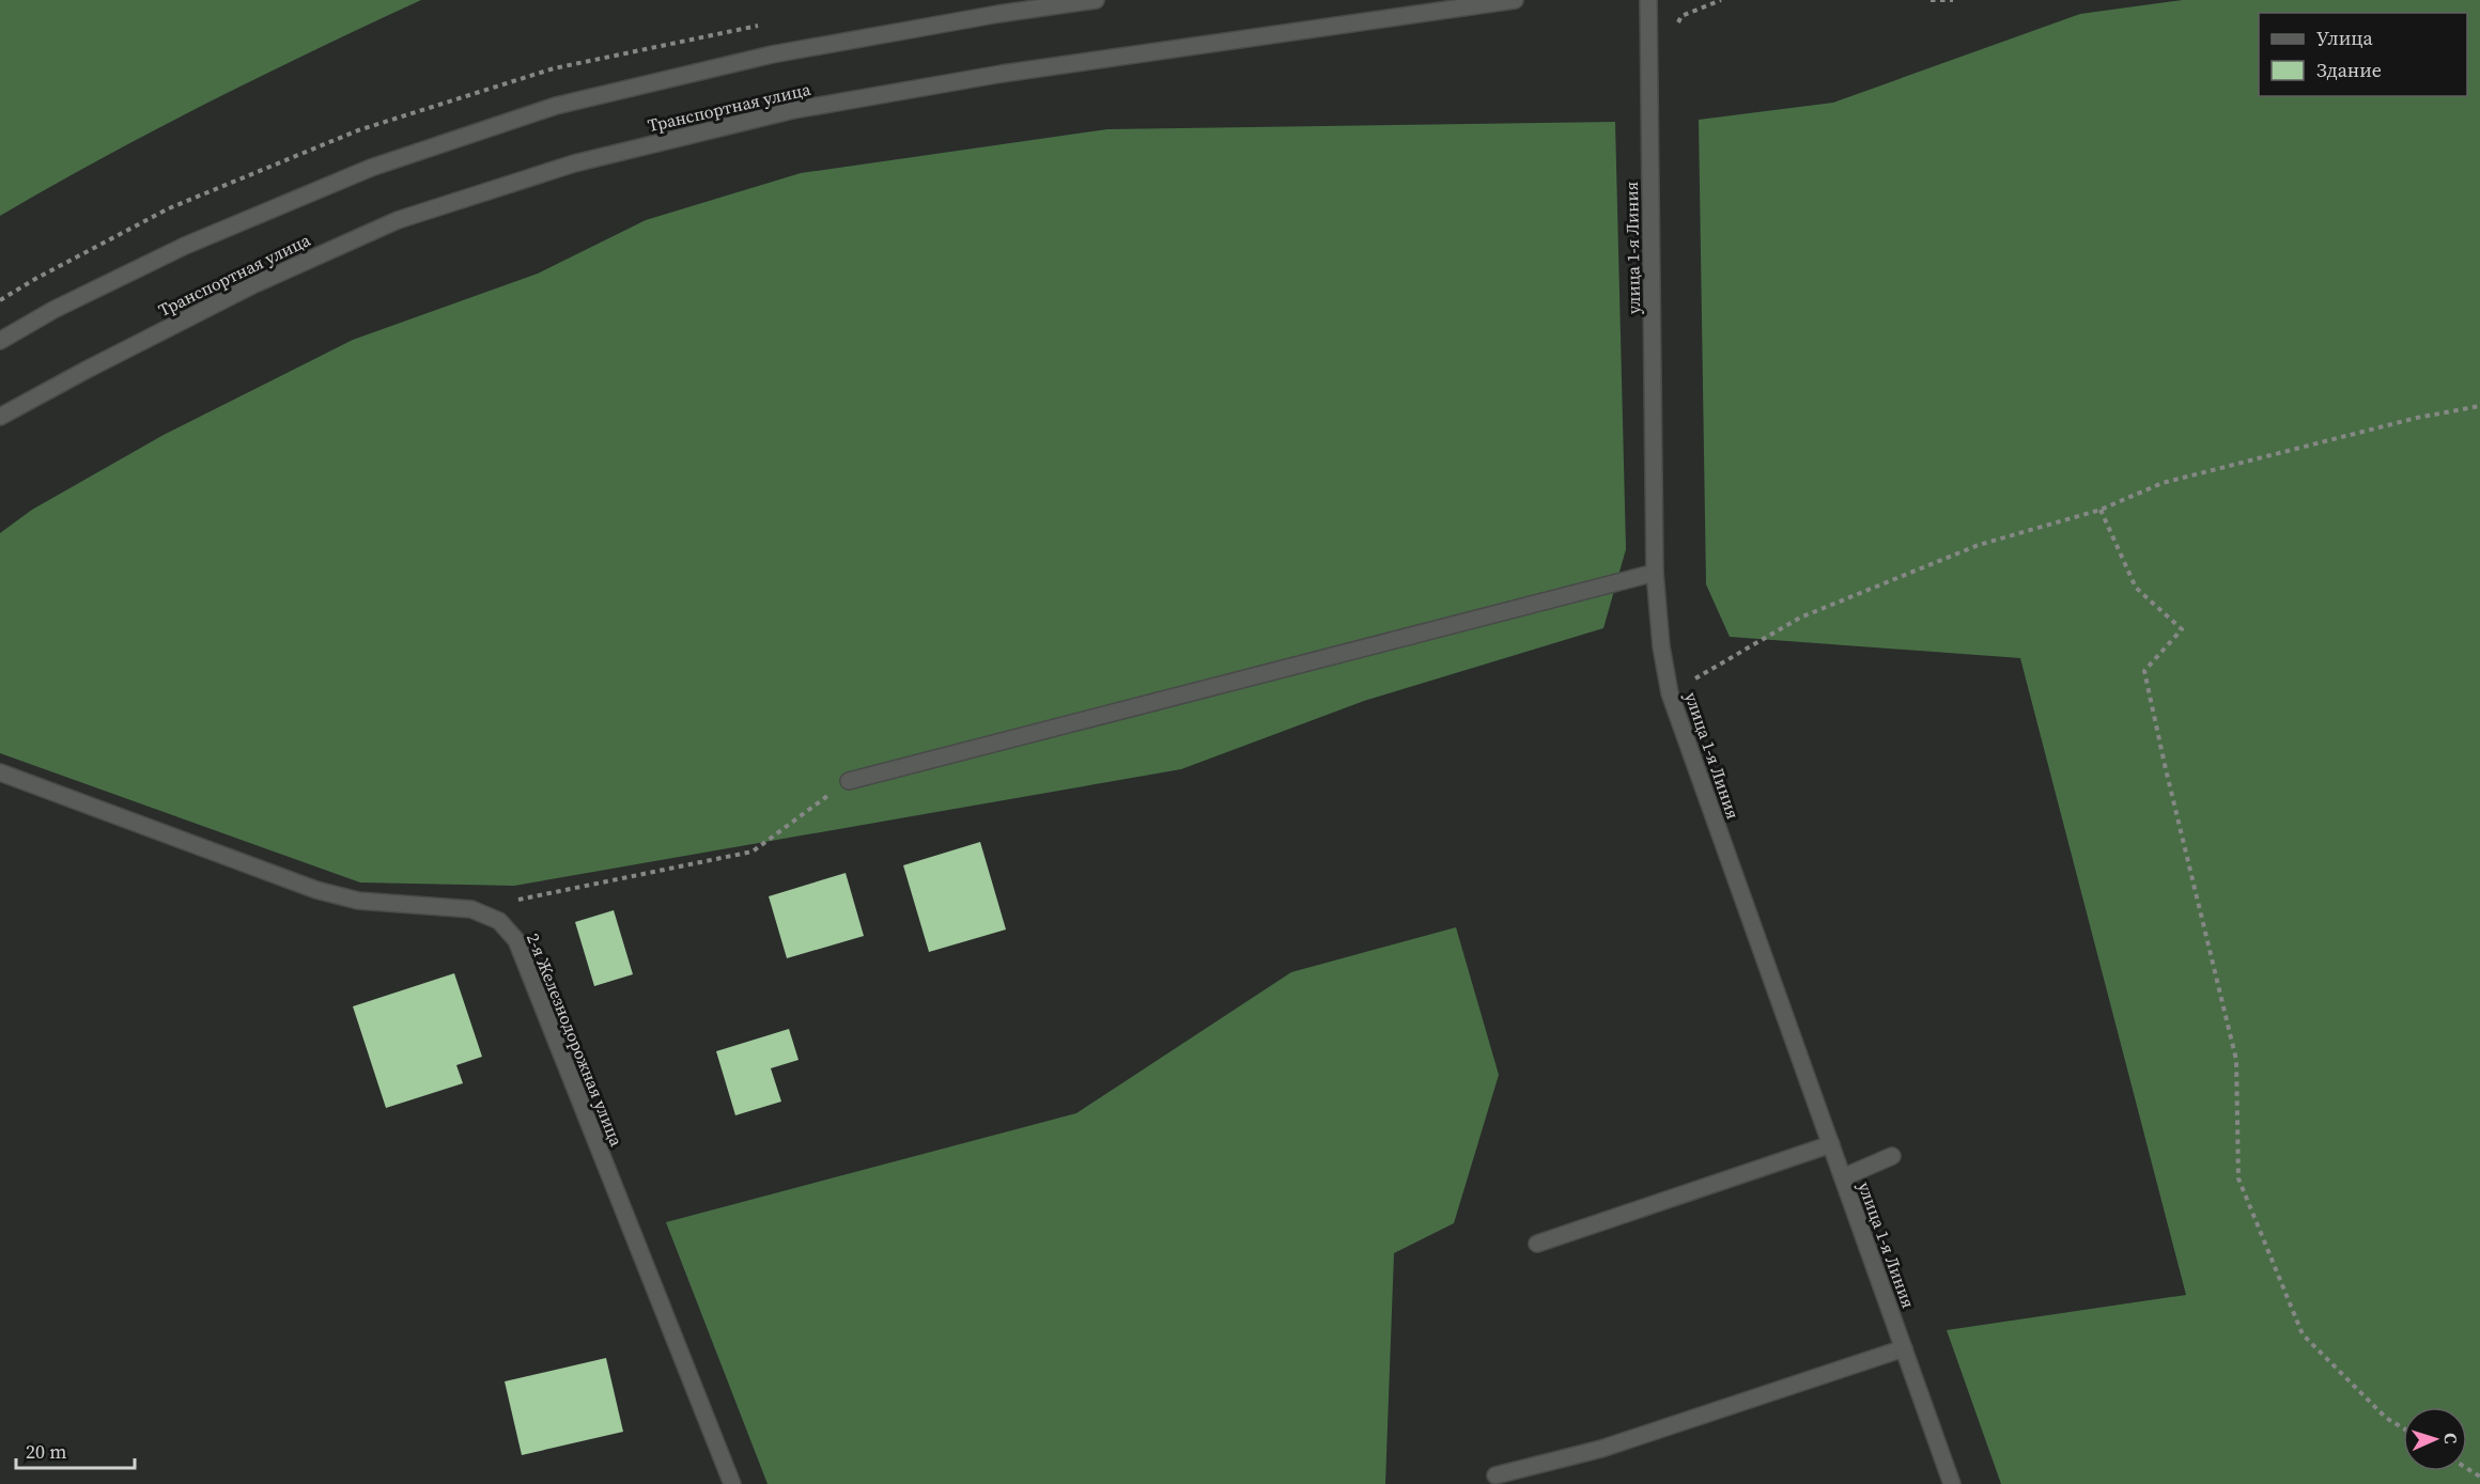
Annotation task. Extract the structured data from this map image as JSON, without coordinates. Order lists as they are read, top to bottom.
{
  "streets": {
    "street": ["Транспортная улица", "улица 1-я Линия", "2-я Железнодорожная улица"]
  },
  "legend": ["Улица", "Здание"],
  "scale_bar": "20 m",
  "north": "right"
}
